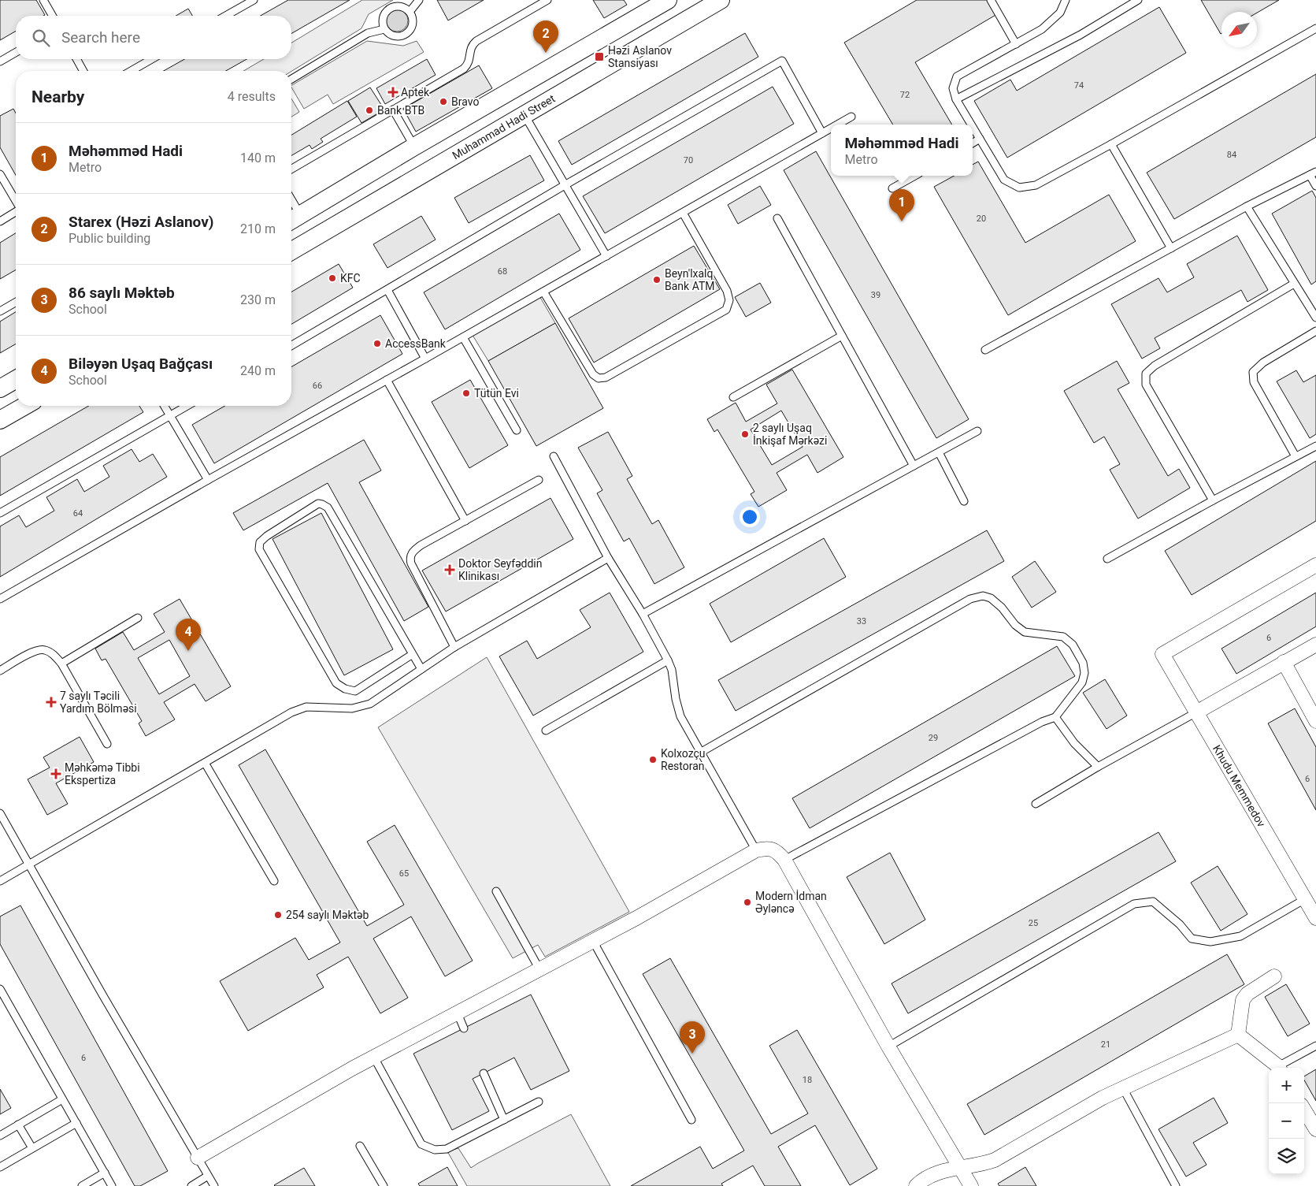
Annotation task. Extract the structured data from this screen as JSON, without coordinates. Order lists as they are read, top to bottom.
{
  "streets": {
    "street": ["Muhammad Hadi Street", "Khudu Memmedov"]
  },
  "places": {
    "transit": ["Həzi Aslanov Stansiyası"],
    "health": [
      "Aptek",
      "Doktor Seyfәddin Klinikası",
      "7 saylı Təcili Yardım Bölməsi",
      "Məhkəmə Tibbi Ekspertiza"
    ],
    "other": [
      "Bravo",
      "Bank BTB",
      "KFC",
      "Beyn'lxalq Bank ATM",
      "AccessBank",
      "Tütün Evi",
      "2 saylı Uşaq İnkişaf Mərkəzi",
      "Kolxozçu Restoran",
      "Modern İdman Əyləncə",
      "254 saylı Məktəb"
    ]
  },
  "house_numbers": [
    "74",
    "72",
    "84",
    "70",
    "20",
    "68",
    "39",
    "66",
    "64",
    "33",
    "6",
    "29",
    "6",
    "65",
    "25",
    "21",
    "6",
    "18"
  ],
  "north": "bottom left",
  "page": {
    "search": "Search here",
    "pins": [
      "2",
      "1",
      "4",
      "3"
    ],
    "heading": ["Nearby", "4 results"],
    "list": [
      {
        "mark": "1",
        "name": "Məhəmməd Hadi",
        "note": "Metro",
        "value": "140 m"
      },
      {
        "mark": "2",
        "name": "Starex (Həzi Aslanov)",
        "note": "Public building",
        "value": "210 m"
      },
      {
        "mark": "3",
        "name": "86 saylı Məktəb",
        "note": "School",
        "value": "230 m"
      },
      {
        "mark": "4",
        "name": "Biləyən Uşaq Bağçası",
        "note": "School",
        "value": "240 m"
      }
    ],
    "popup": ["Məhəmməd Hadi", "Metro"],
    "map_buttons": ["+", "−"]
  }
}
